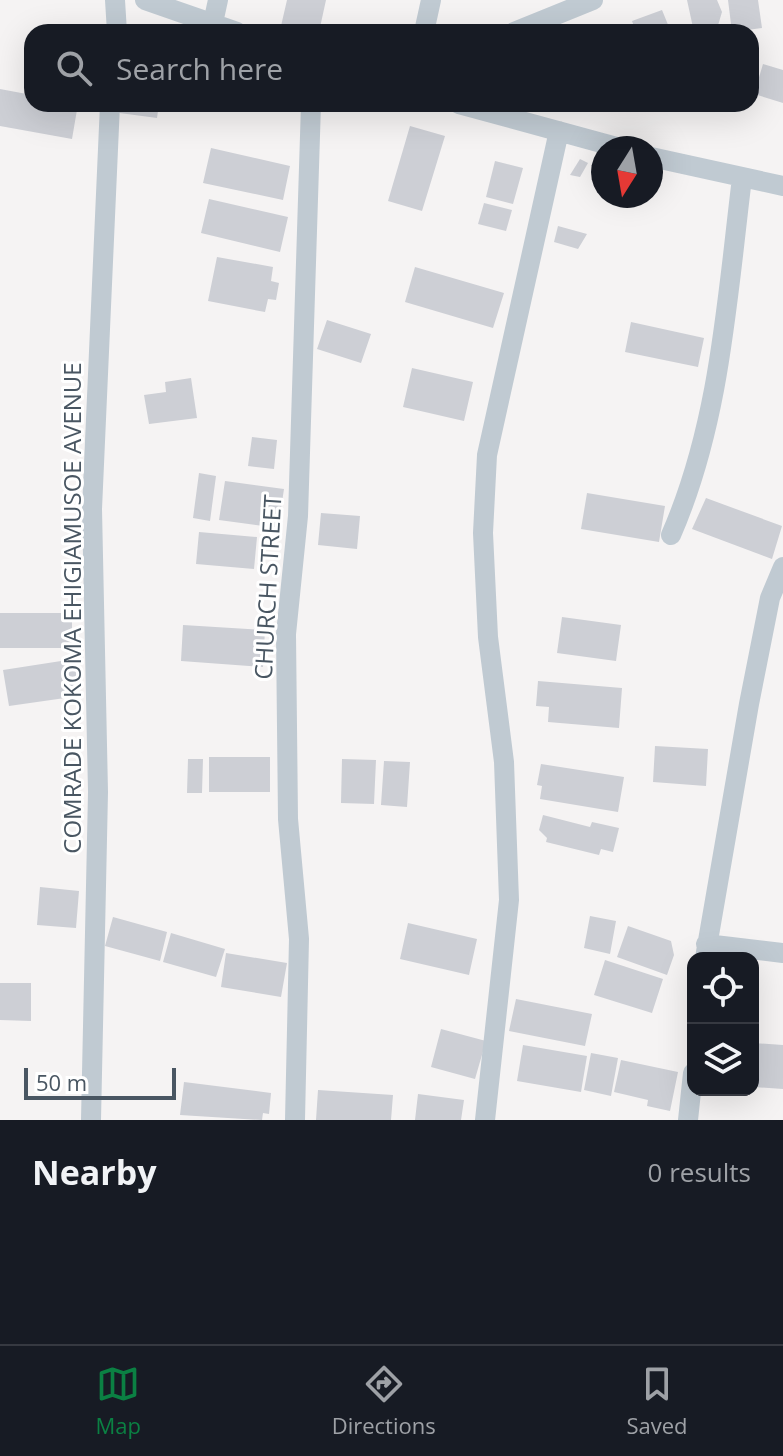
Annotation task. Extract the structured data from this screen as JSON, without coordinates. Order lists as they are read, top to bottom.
{
  "streets": {
    "street": ["CHURCH STREET", "COMRADE KOKOMA EHIGIAMUSOE AVENUE"]
  },
  "scale_bar": "50 m",
  "north": "bottom",
  "page": {
    "search": "Search here",
    "scale": "50 m",
    "heading": ["Nearby", "0 results"],
    "nav": ["Map", "Directions", "Saved"]
  }
}
